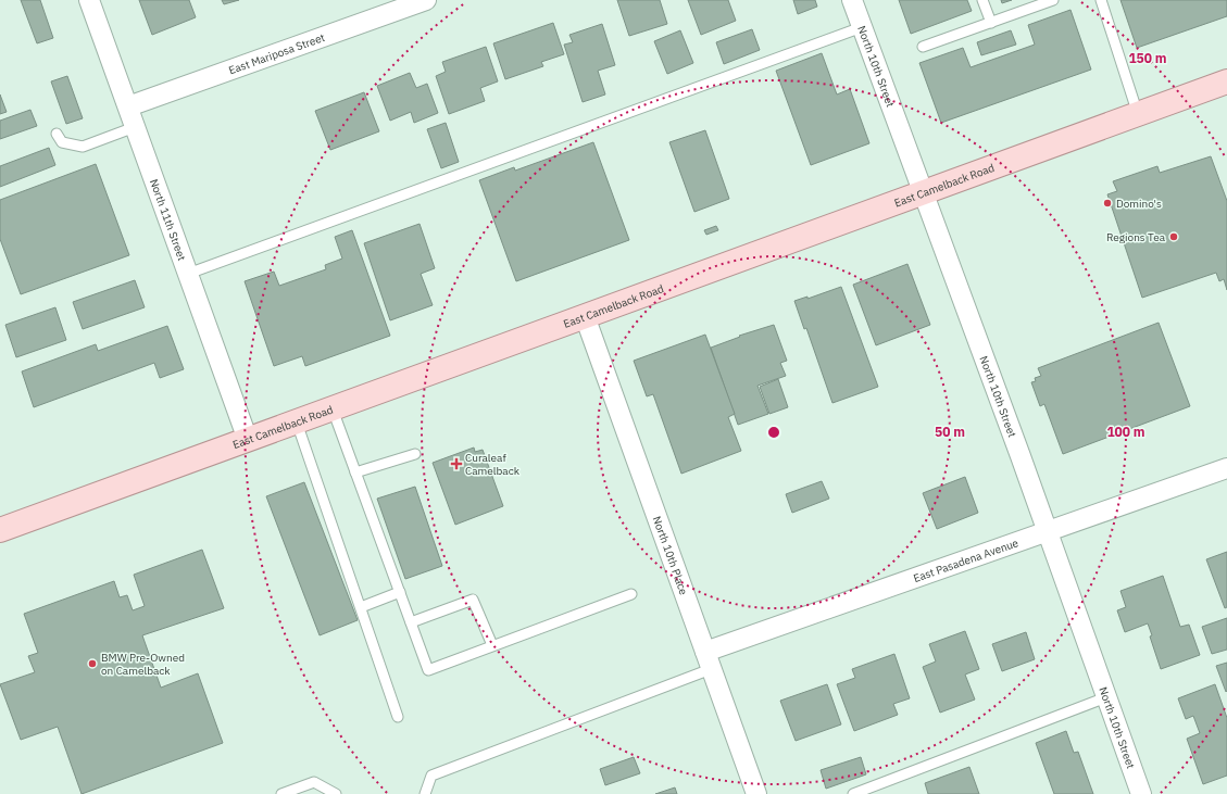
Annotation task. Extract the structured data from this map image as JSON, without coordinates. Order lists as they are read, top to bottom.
{
  "streets": {
    "main road": ["East Camelback Road"],
    "street": [
      "East Mariposa Street",
      "North 10th Street",
      "North 11th Street",
      "North 10th Place",
      "East Pasadena Avenue"
    ]
  },
  "crossings": [
    ["East Mariposa Street", "North 11th Street"],
    ["North 10th Street", "East Camelback Road"],
    ["North 10th Street", "East Pasadena Avenue"],
    ["East Camelback Road", "North 11th Street"],
    ["East Camelback Road", "North 10th Place"],
    ["North 10th Place", "East Pasadena Avenue"]
  ],
  "places": {
    "other": ["Domino's", "Regions Tea", "BMW Pre-Owned on Camelback"],
    "health": ["Curaleaf Camelback"]
  },
  "rings": ["150 m", "50 m", "100 m"]
}
